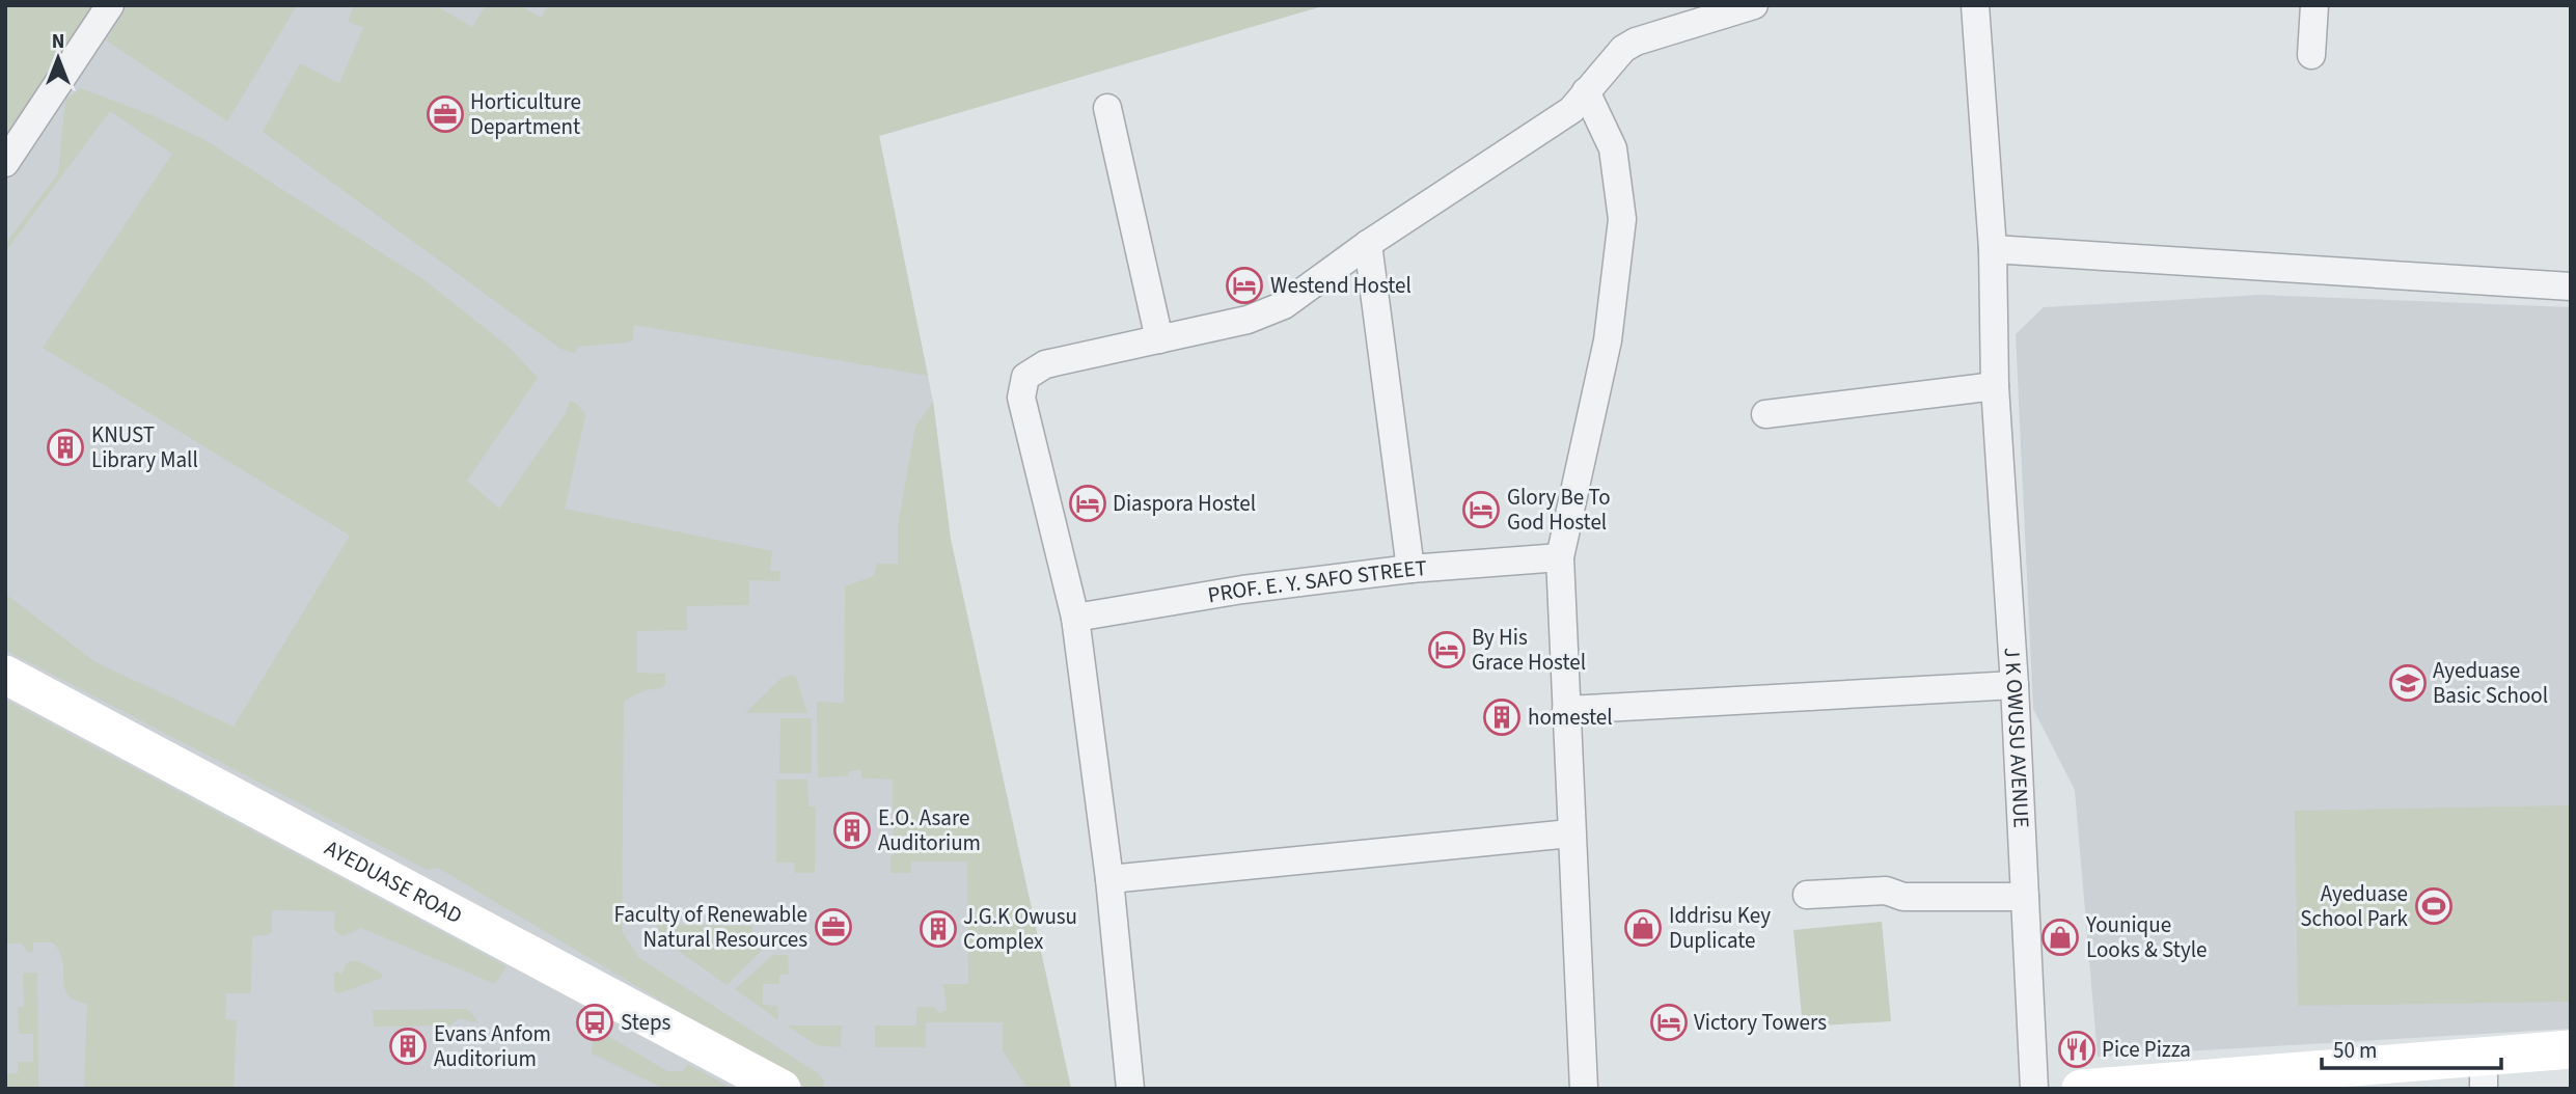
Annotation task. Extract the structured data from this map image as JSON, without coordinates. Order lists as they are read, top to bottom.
{
  "streets": {
    "street": ["PROF. E. Y. SAFO STREET", "J K OWUSU AVENUE", "AYEDUASE ROAD"]
  },
  "places": {
    "office": ["Horticulture Department", "Faculty of Renewable Natural Resources"],
    "hotel": [
      "Westend Hostel",
      "Diaspora Hostel",
      "Glory Be To God Hostel",
      "By His Grace Hostel",
      "Victory Towers"
    ],
    "building": [
      "KNUST Library Mall",
      "homestel",
      "E.O. Asare Auditorium",
      "J.G.K Owusu Complex",
      "Evans Anfom Auditorium"
    ],
    "school or university": ["Ayeduase Basic School"],
    "sports": ["Ayeduase School Park"],
    "shop": ["Iddrisu Key Duplicate", "Younique Looks & Style"],
    "bus stop": ["Steps"],
    "restaurant": ["Pice Pizza"]
  },
  "scale_bar": "50 m",
  "north": "top"
}
